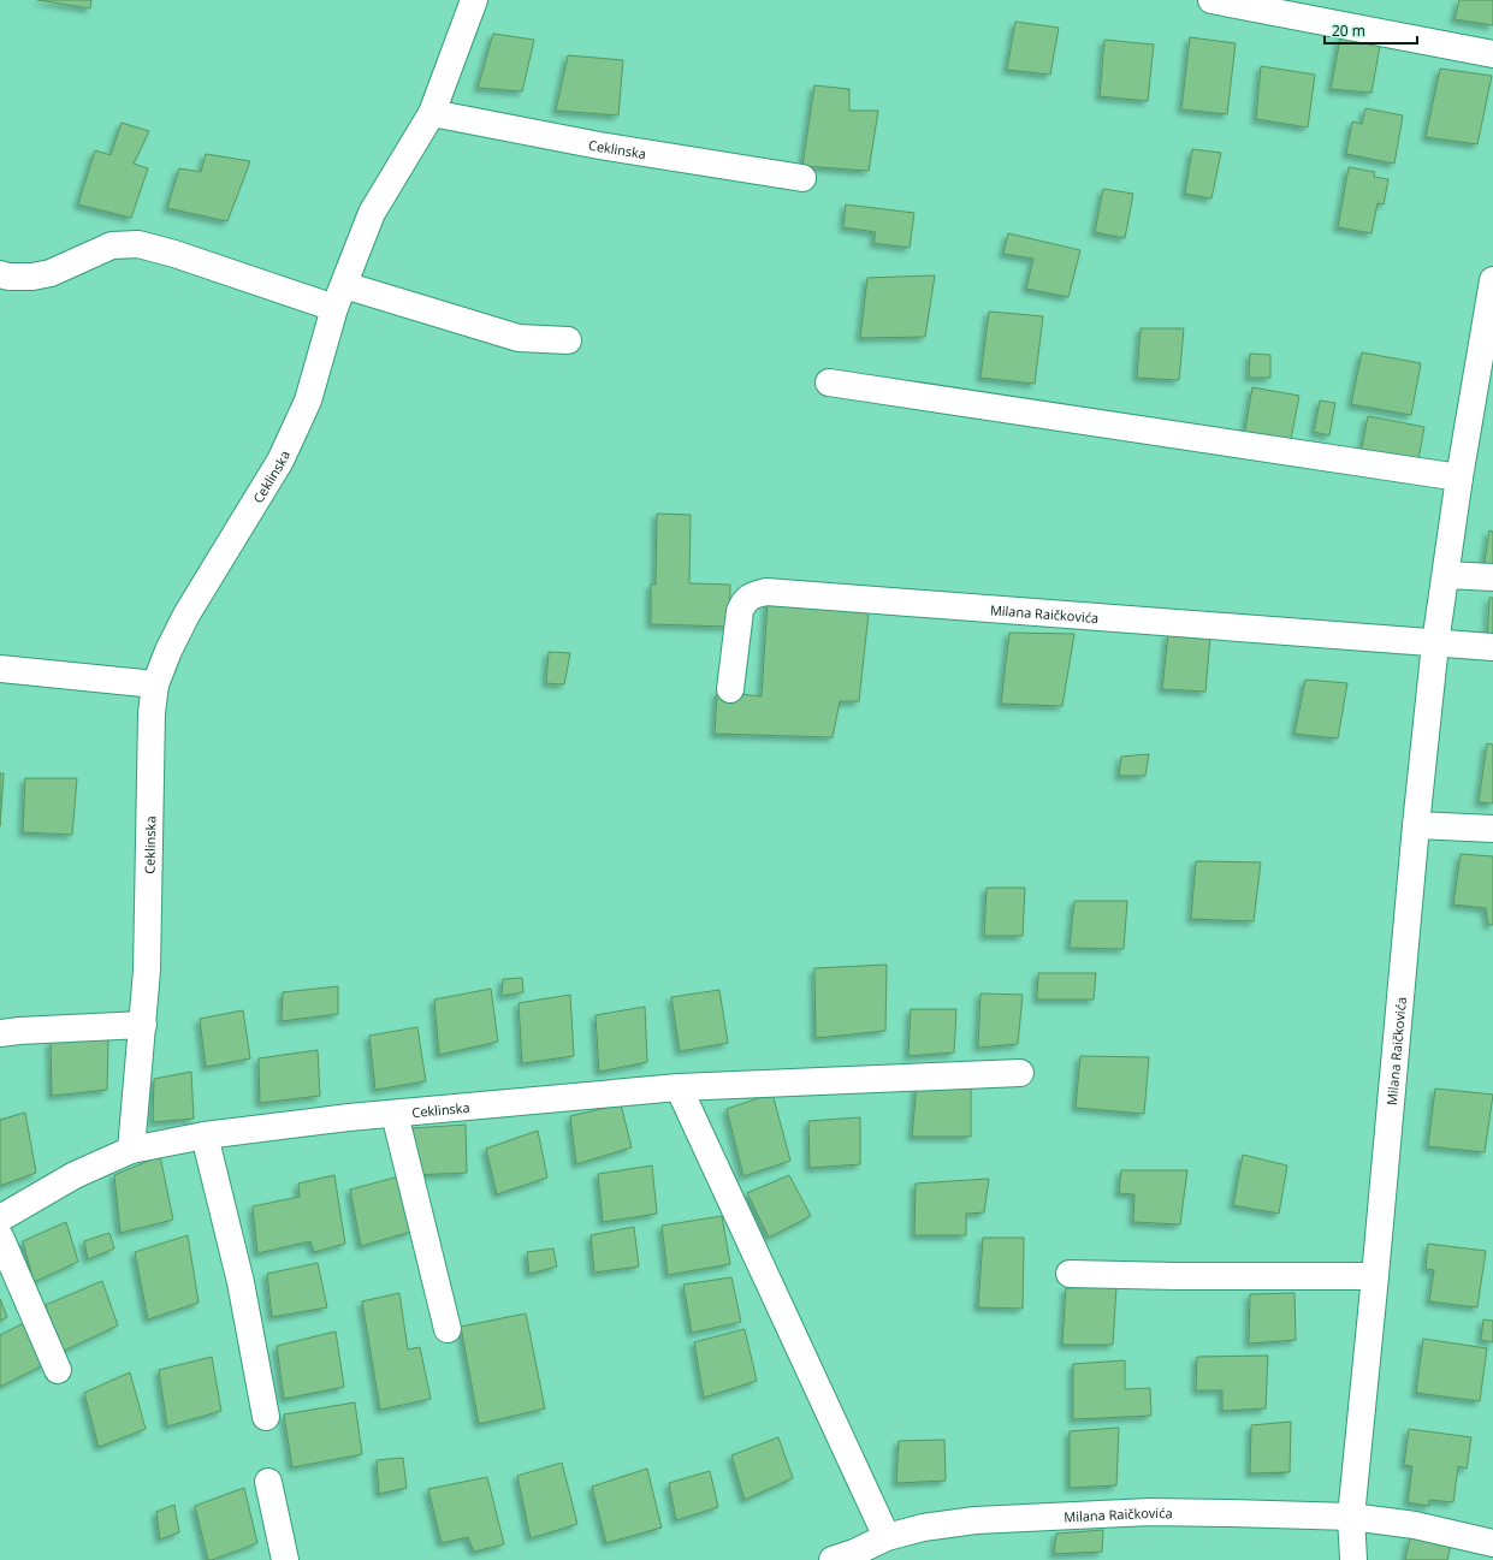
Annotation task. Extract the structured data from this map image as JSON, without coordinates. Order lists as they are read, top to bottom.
{
  "streets": {
    "street": ["Ceklinska", "Milana Raičkovića"]
  },
  "scale_bar": "20 m"
}
